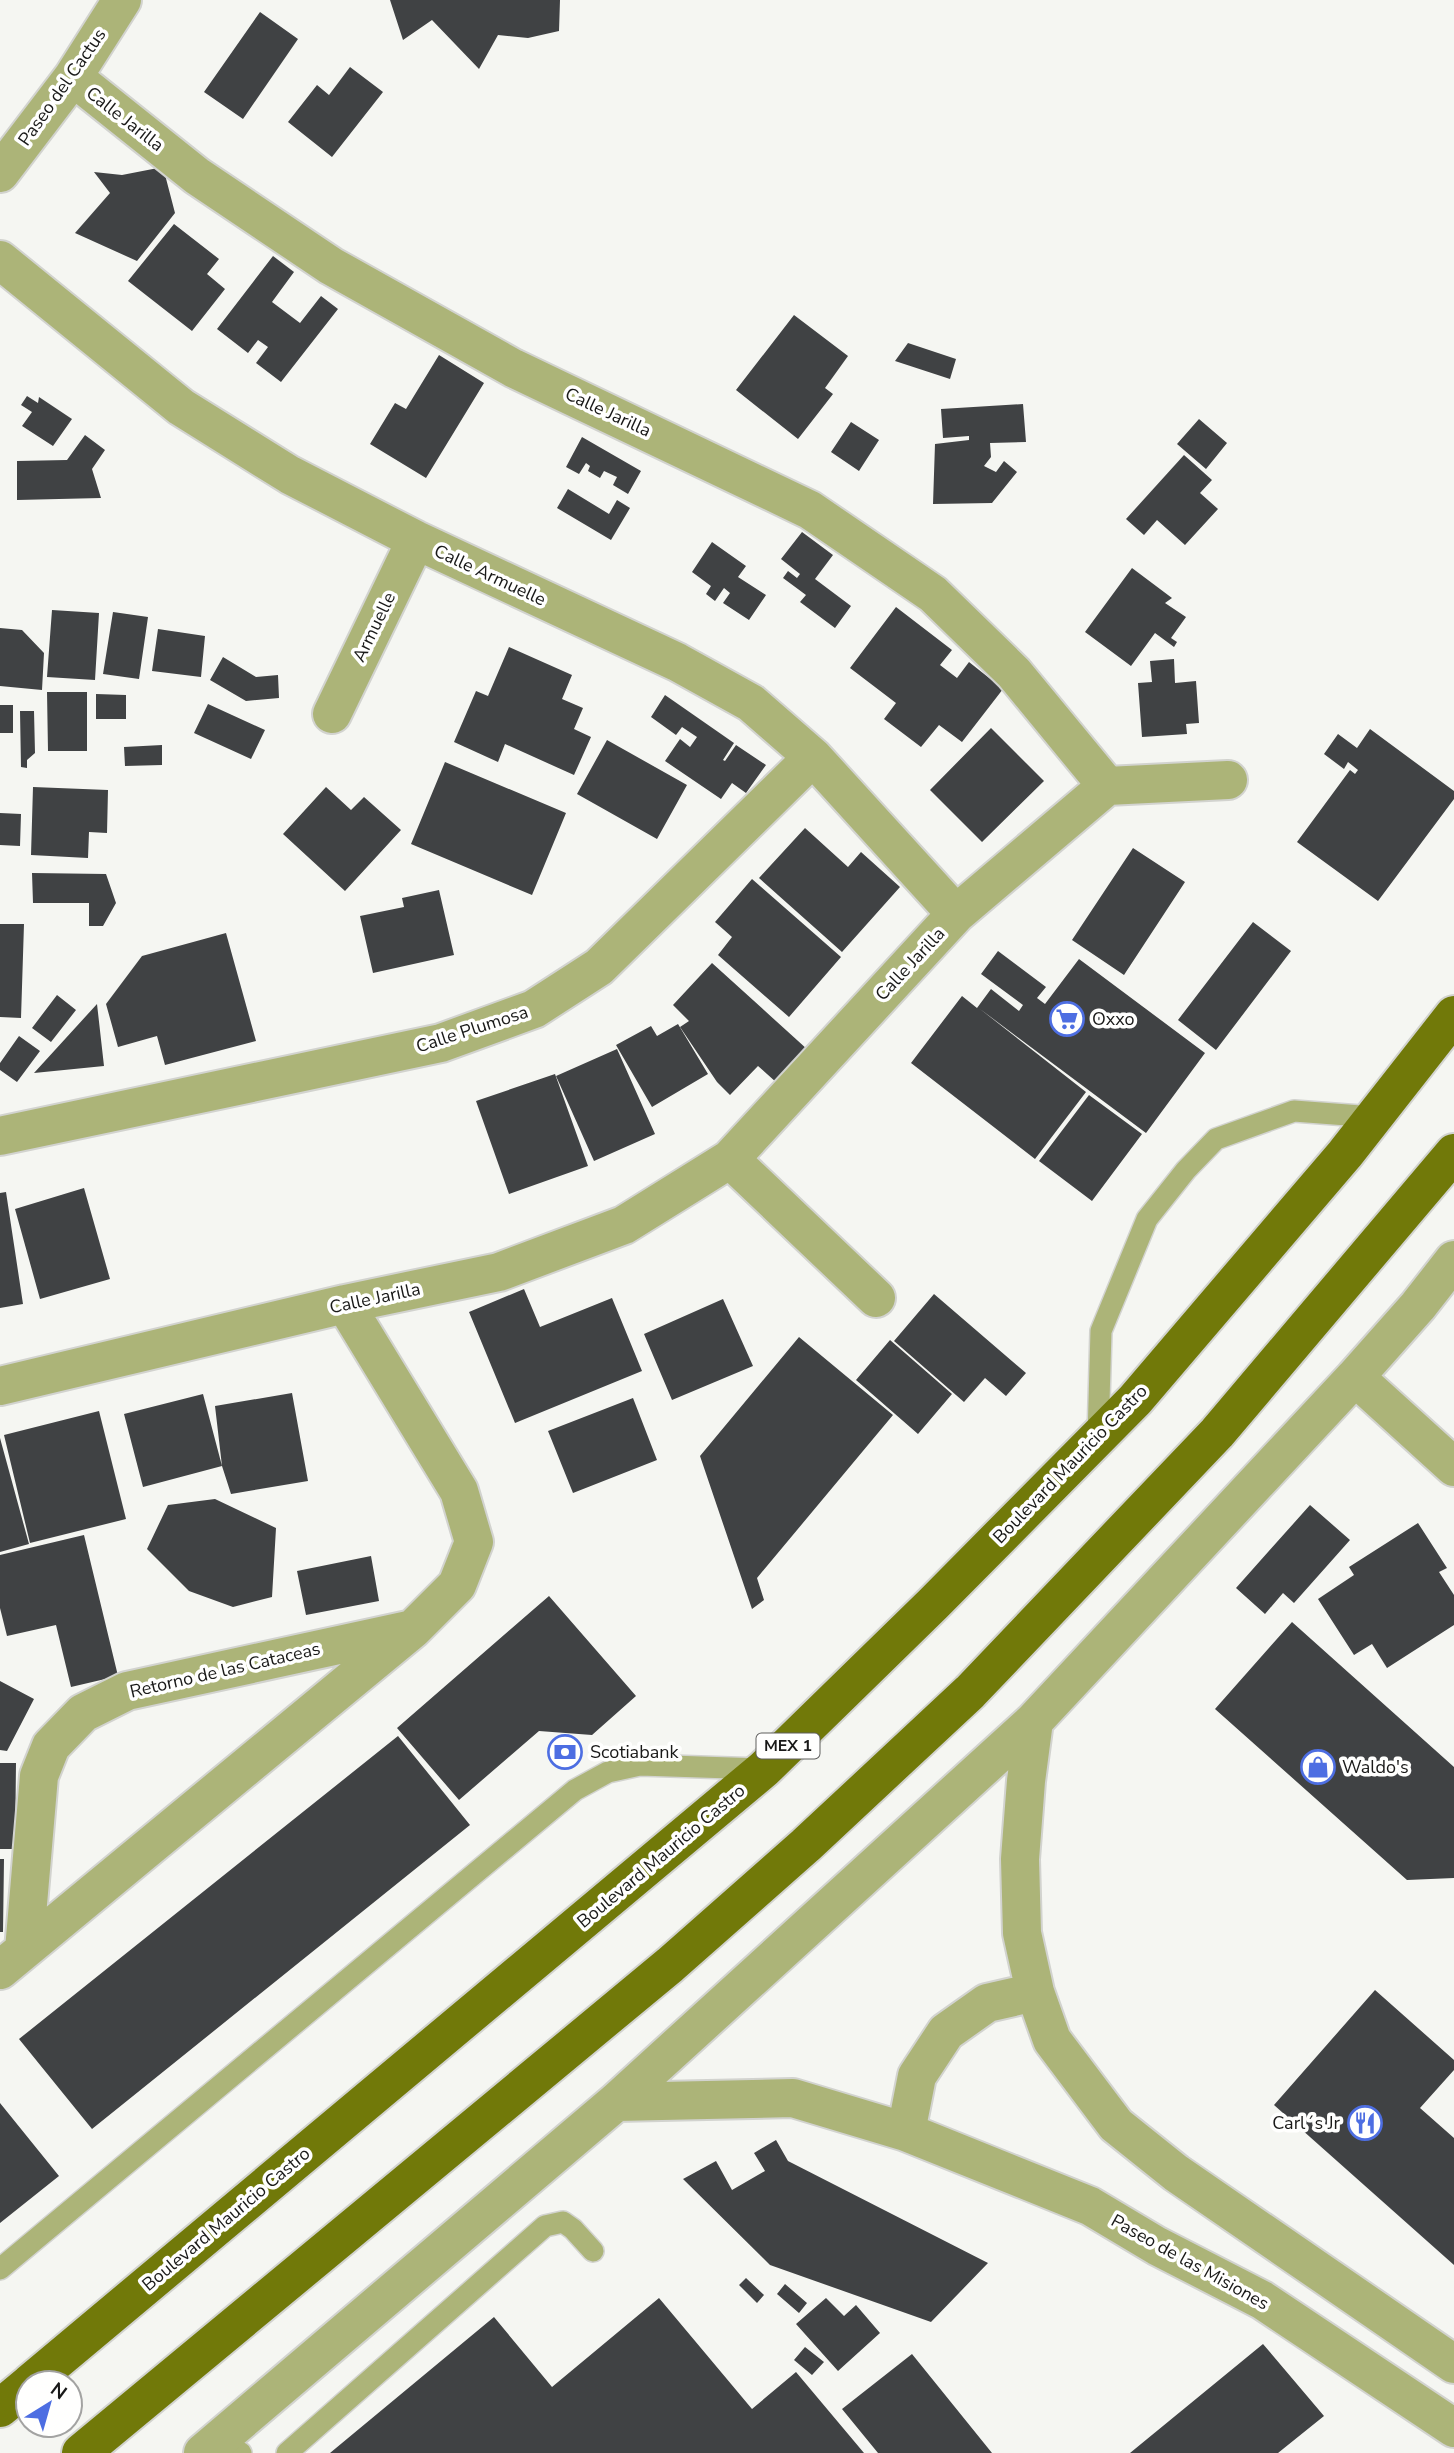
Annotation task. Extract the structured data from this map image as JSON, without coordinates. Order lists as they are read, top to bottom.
{
  "streets": {
    "main road": ["Boulevard Mauricio Castro", "MEX 1"],
    "street": [
      "Paseo del Cactus",
      "Calle Jarilla",
      "Calle Armuelle",
      "Armuelle",
      "Calle Plumosa",
      "Retorno de las Cataceas",
      "Paseo de las Misiones"
    ]
  },
  "crossings": [
    ["Paseo del Cactus", "Calle Jarilla"],
    ["Calle Jarilla", "Calle Armuelle"],
    ["Calle Jarilla", "Retorno de las Cataceas"],
    ["Calle Armuelle", "Armuelle"],
    ["Calle Armuelle", "Calle Plumosa"]
  ],
  "places": {
    "supermarket": ["Oxxo"],
    "bank": ["Scotiabank"],
    "shop": ["Waldo's"],
    "restaurant": ["Carl´s Jr"]
  },
  "north": "top right"
}
